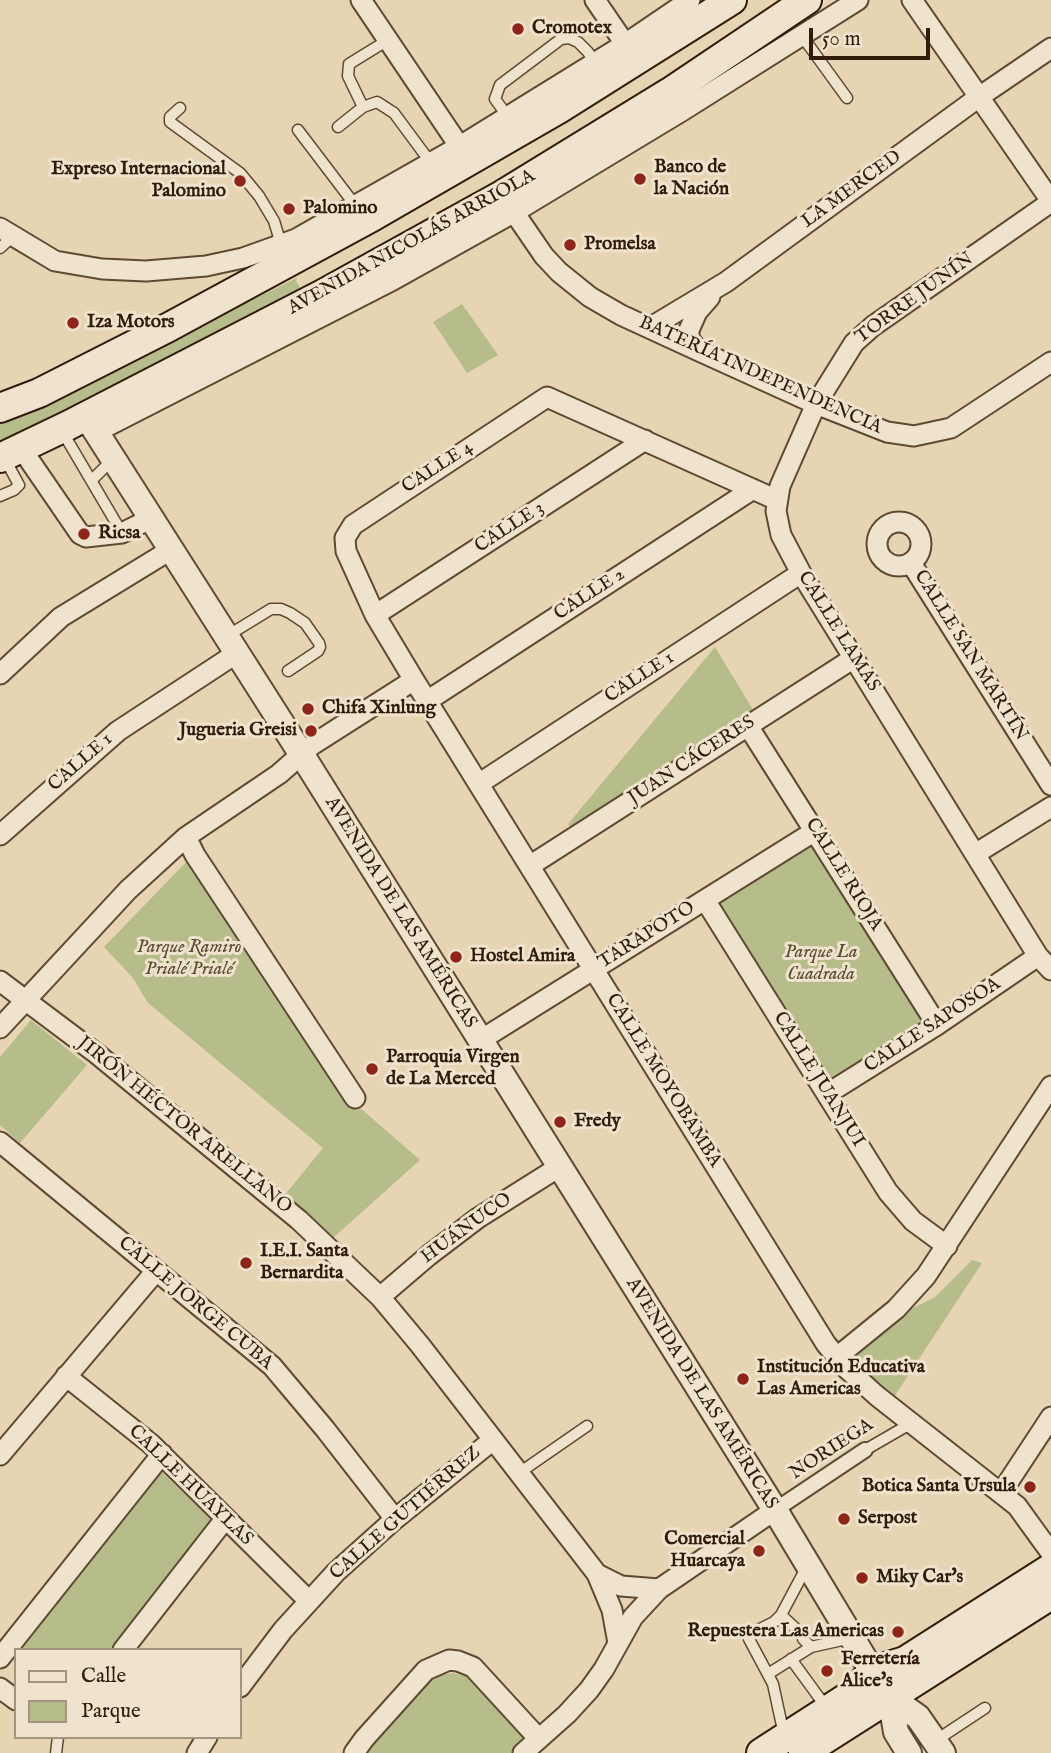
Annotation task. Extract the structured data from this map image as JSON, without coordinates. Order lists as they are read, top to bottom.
{
  "streets": {
    "main road": ["AVENIDA NICOLÁS ARRIOLA"],
    "street": [
      "LA MERCED",
      "TORRE JUNÍN",
      "BATERÍA INDEPENDENCIA",
      "CALLE 4",
      "CALLE 3",
      "CALLE 2",
      "CALLE LAMAS",
      "CALLE SAN MARTÍN",
      "CALLE 1",
      "JUAN CÁCERES",
      "CALLE RIOJA",
      "AVENIDA DE LAS AMÉRICAS",
      "TARAPOTO",
      "CALLE SAPOSOA",
      "CALLE JUANJUI",
      "CALLE MOYOBAMBA",
      "JIRÓN HÉCTOR ARELLANO",
      "HUÁNUCO",
      "CALLE JORGE CUBA",
      "NORIEGA",
      "CALLE HUAYLAS",
      "CALLE GUTIÉRREZ"
    ]
  },
  "crossings": [
    ["LA MERCED", "BATERÍA INDEPENDENCIA"],
    ["AVENIDA NICOLÁS ARRIOLA", "BATERÍA INDEPENDENCIA"],
    ["AVENIDA NICOLÁS ARRIOLA", "AVENIDA DE LAS AMÉRICAS"],
    ["TORRE JUNÍN", "BATERÍA INDEPENDENCIA"],
    ["TORRE JUNÍN", "CALLE LAMAS"],
    ["CALLE 4", "CALLE 3"],
    ["CALLE 4", "CALLE MOYOBAMBA"],
    ["CALLE 3", "CALLE MOYOBAMBA"],
    ["CALLE 2", "CALLE MOYOBAMBA"],
    ["CALLE LAMAS", "CALLE 1"],
    ["CALLE LAMAS", "JUAN CÁCERES"],
    ["CALLE LAMAS", "CALLE SAPOSOA"],
    ["CALLE 1", "AVENIDA DE LAS AMÉRICAS"],
    ["CALLE 1", "CALLE MOYOBAMBA"],
    ["JUAN CÁCERES", "CALLE RIOJA"],
    ["JUAN CÁCERES", "CALLE MOYOBAMBA"],
    ["CALLE RIOJA", "TARAPOTO"],
    ["CALLE RIOJA", "CALLE SAPOSOA"],
    ["AVENIDA DE LAS AMÉRICAS", "TARAPOTO"],
    ["AVENIDA DE LAS AMÉRICAS", "HUÁNUCO"],
    ["AVENIDA DE LAS AMÉRICAS", "NORIEGA"],
    ["TARAPOTO", "CALLE JUANJUI"],
    ["TARAPOTO", "CALLE MOYOBAMBA"],
    ["CALLE SAPOSOA", "CALLE JUANJUI"],
    ["CALLE MOYOBAMBA", "NORIEGA"],
    ["JIRÓN HÉCTOR ARELLANO", "HUÁNUCO"],
    ["JIRÓN HÉCTOR ARELLANO", "CALLE GUTIÉRREZ"],
    ["CALLE JORGE CUBA", "CALLE GUTIÉRREZ"],
    ["CALLE HUAYLAS", "CALLE GUTIÉRREZ"]
  ],
  "parks": ["Parque Ramiro Prialé Prialé", "Parque La Cuadrada"],
  "places": [
    "Cromotex",
    "Banco de la Nación",
    "Expreso Internacional Palomino",
    "Palomino",
    "Promelsa",
    "Iza Motors",
    "Ricsa",
    "Chifa Xinlung",
    "Jugueria Greisi",
    "Hostel Amira",
    "Parroquia Virgen de La Merced",
    "Fredy",
    "I.E.I. Santa Bernardita",
    "Institución Educativa Las Americas",
    "Botica Santa Ursula",
    "Serpost",
    "Comercial Huarcaya",
    "Miky Car's",
    "Repuestera Las Americas",
    "Ferretería Alice's"
  ],
  "legend": ["Calle", "Parque"],
  "scale_bar": "50 m"
}
